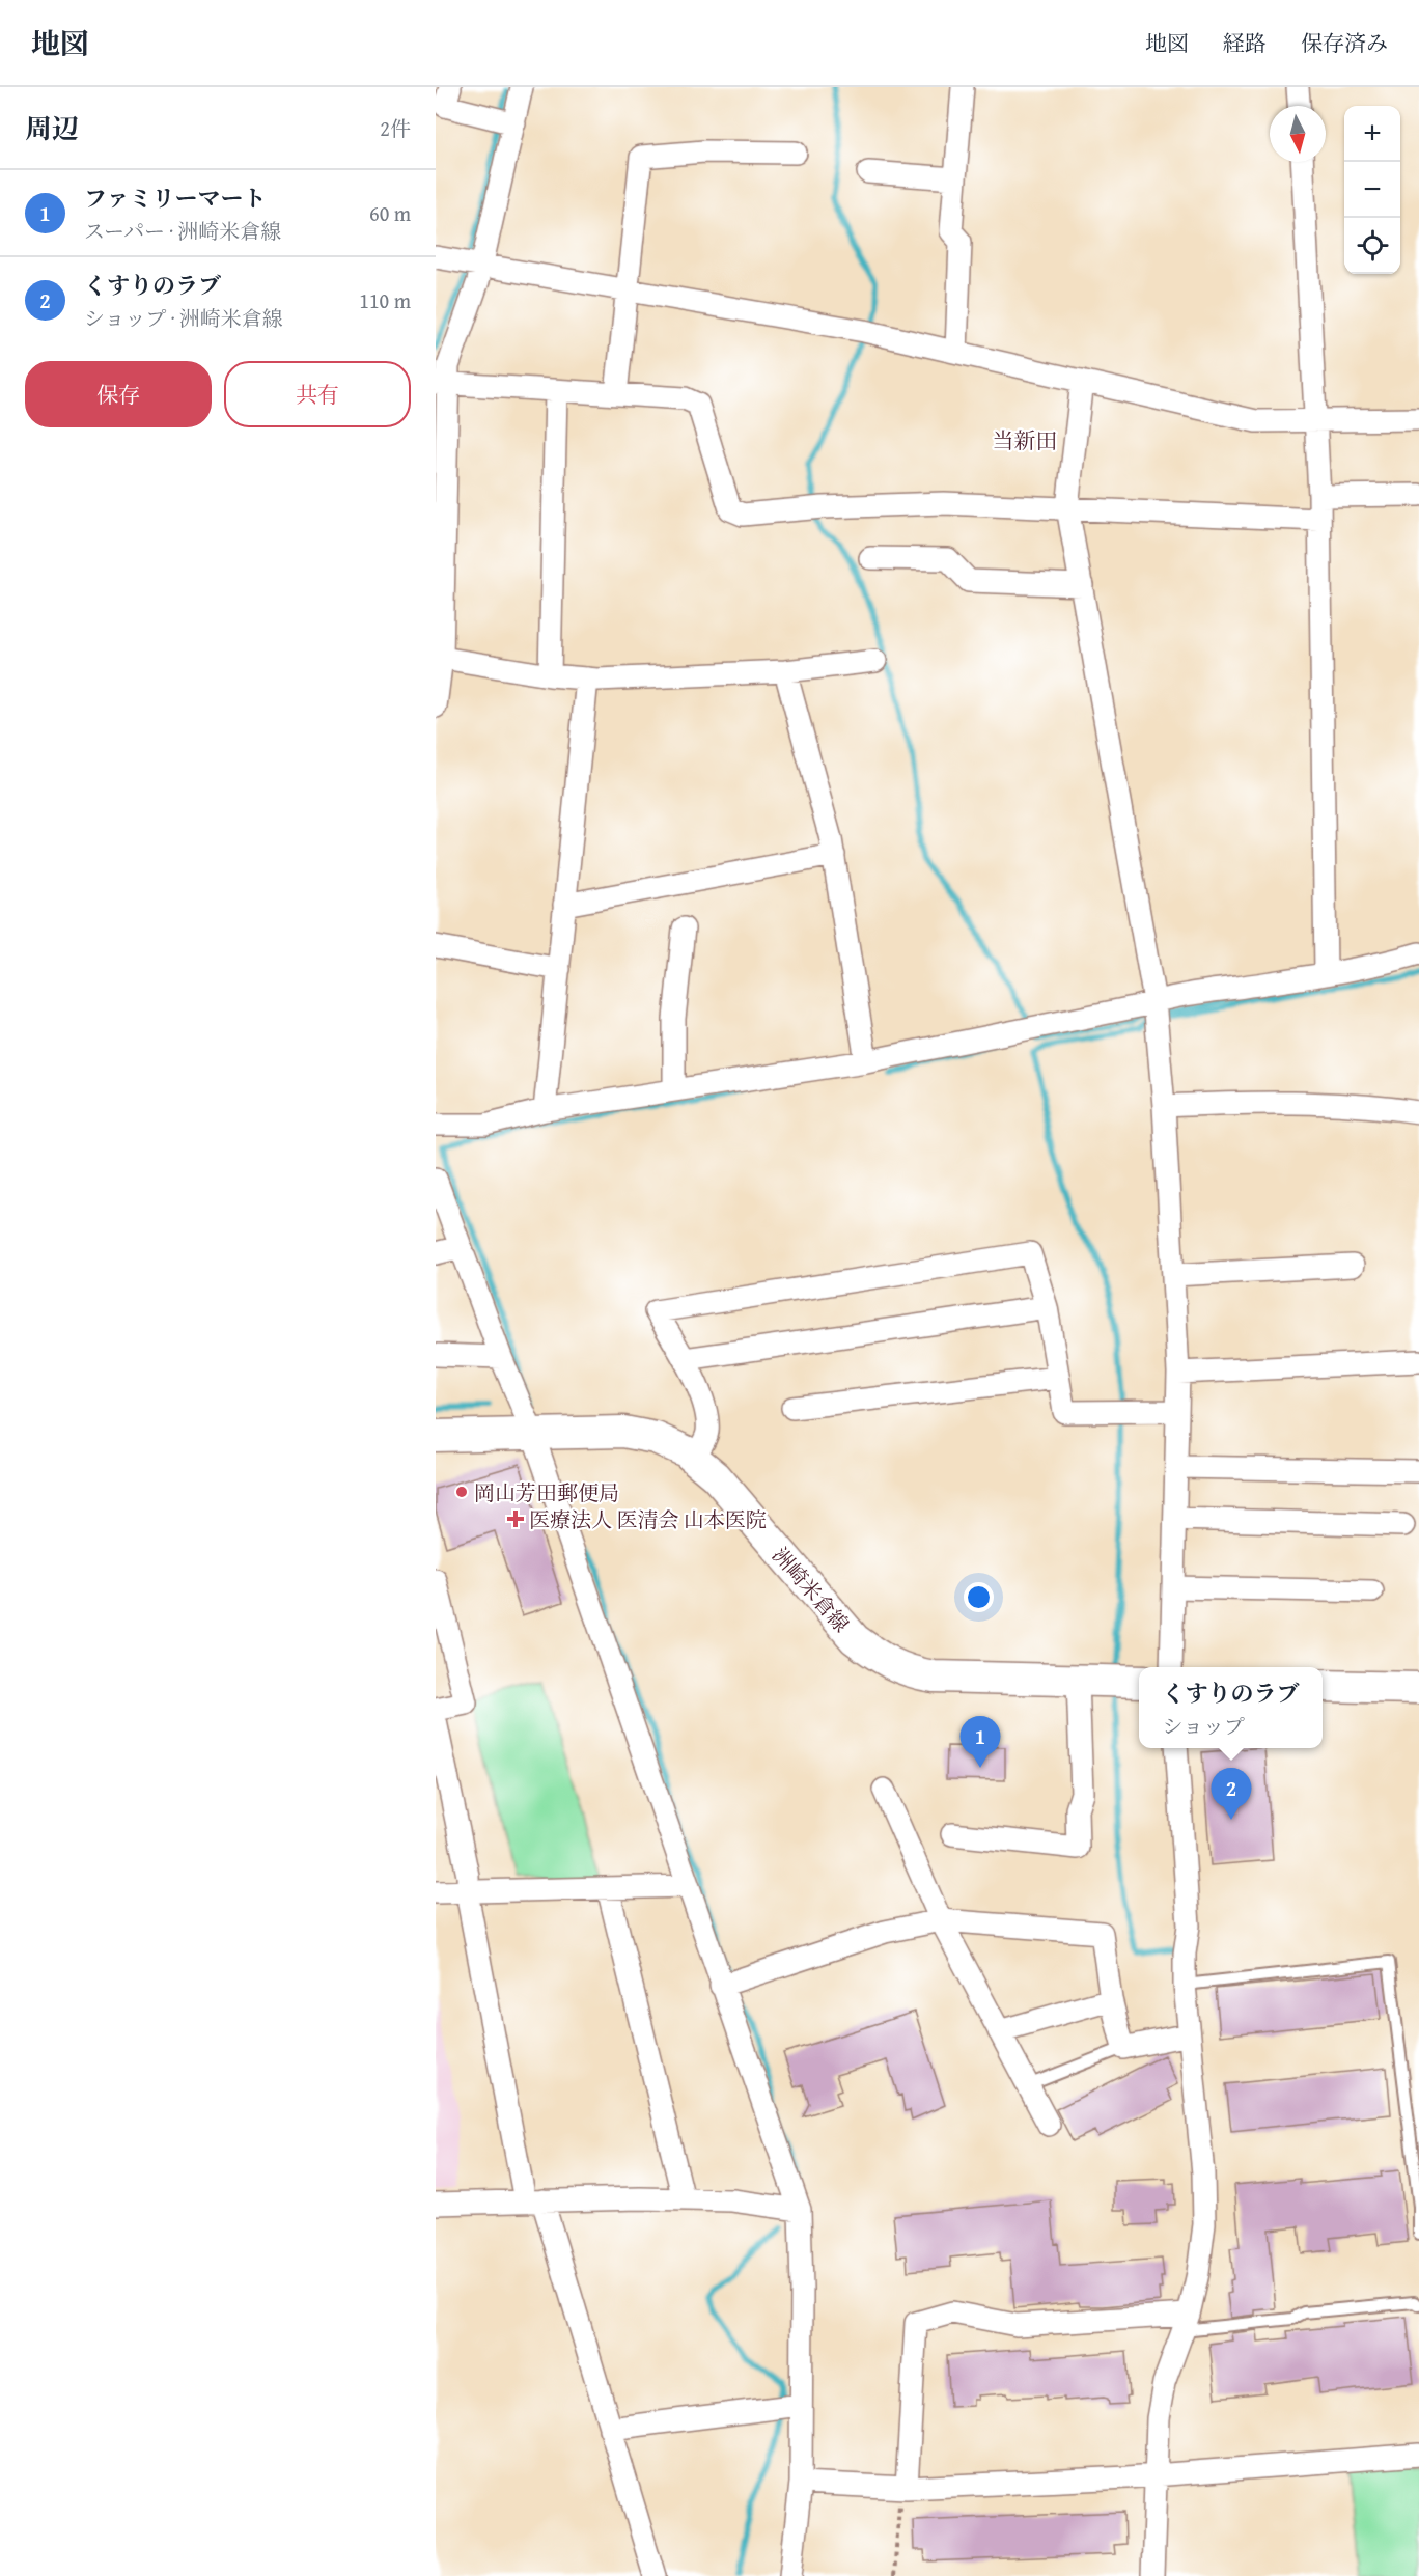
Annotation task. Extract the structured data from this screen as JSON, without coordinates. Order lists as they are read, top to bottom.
{
  "streets": {
    "main road": ["洲崎米倉線"]
  },
  "districts": ["当新田"],
  "places": {
    "other": ["岡山芳田郵便局"],
    "health": ["医療法人 医清会 山本医院"]
  },
  "north": "bottom",
  "page": {
    "header": "地図",
    "nav": ["地図", "経路", "保存済み"],
    "heading": ["周辺", "2件"],
    "map_buttons": ["+", "−"],
    "list": [
      {
        "mark": "1",
        "name": "ファミリーマート",
        "note": "スーパー · 洲崎米倉線",
        "value": "60 m"
      },
      {
        "mark": "2",
        "name": "くすりのラブ",
        "note": "ショップ · 洲崎米倉線",
        "value": "110 m"
      }
    ],
    "buttons": ["保存", "共有"],
    "popup": ["くすりのラブ", "ショップ"],
    "pins": ["1", "2"]
  }
}
